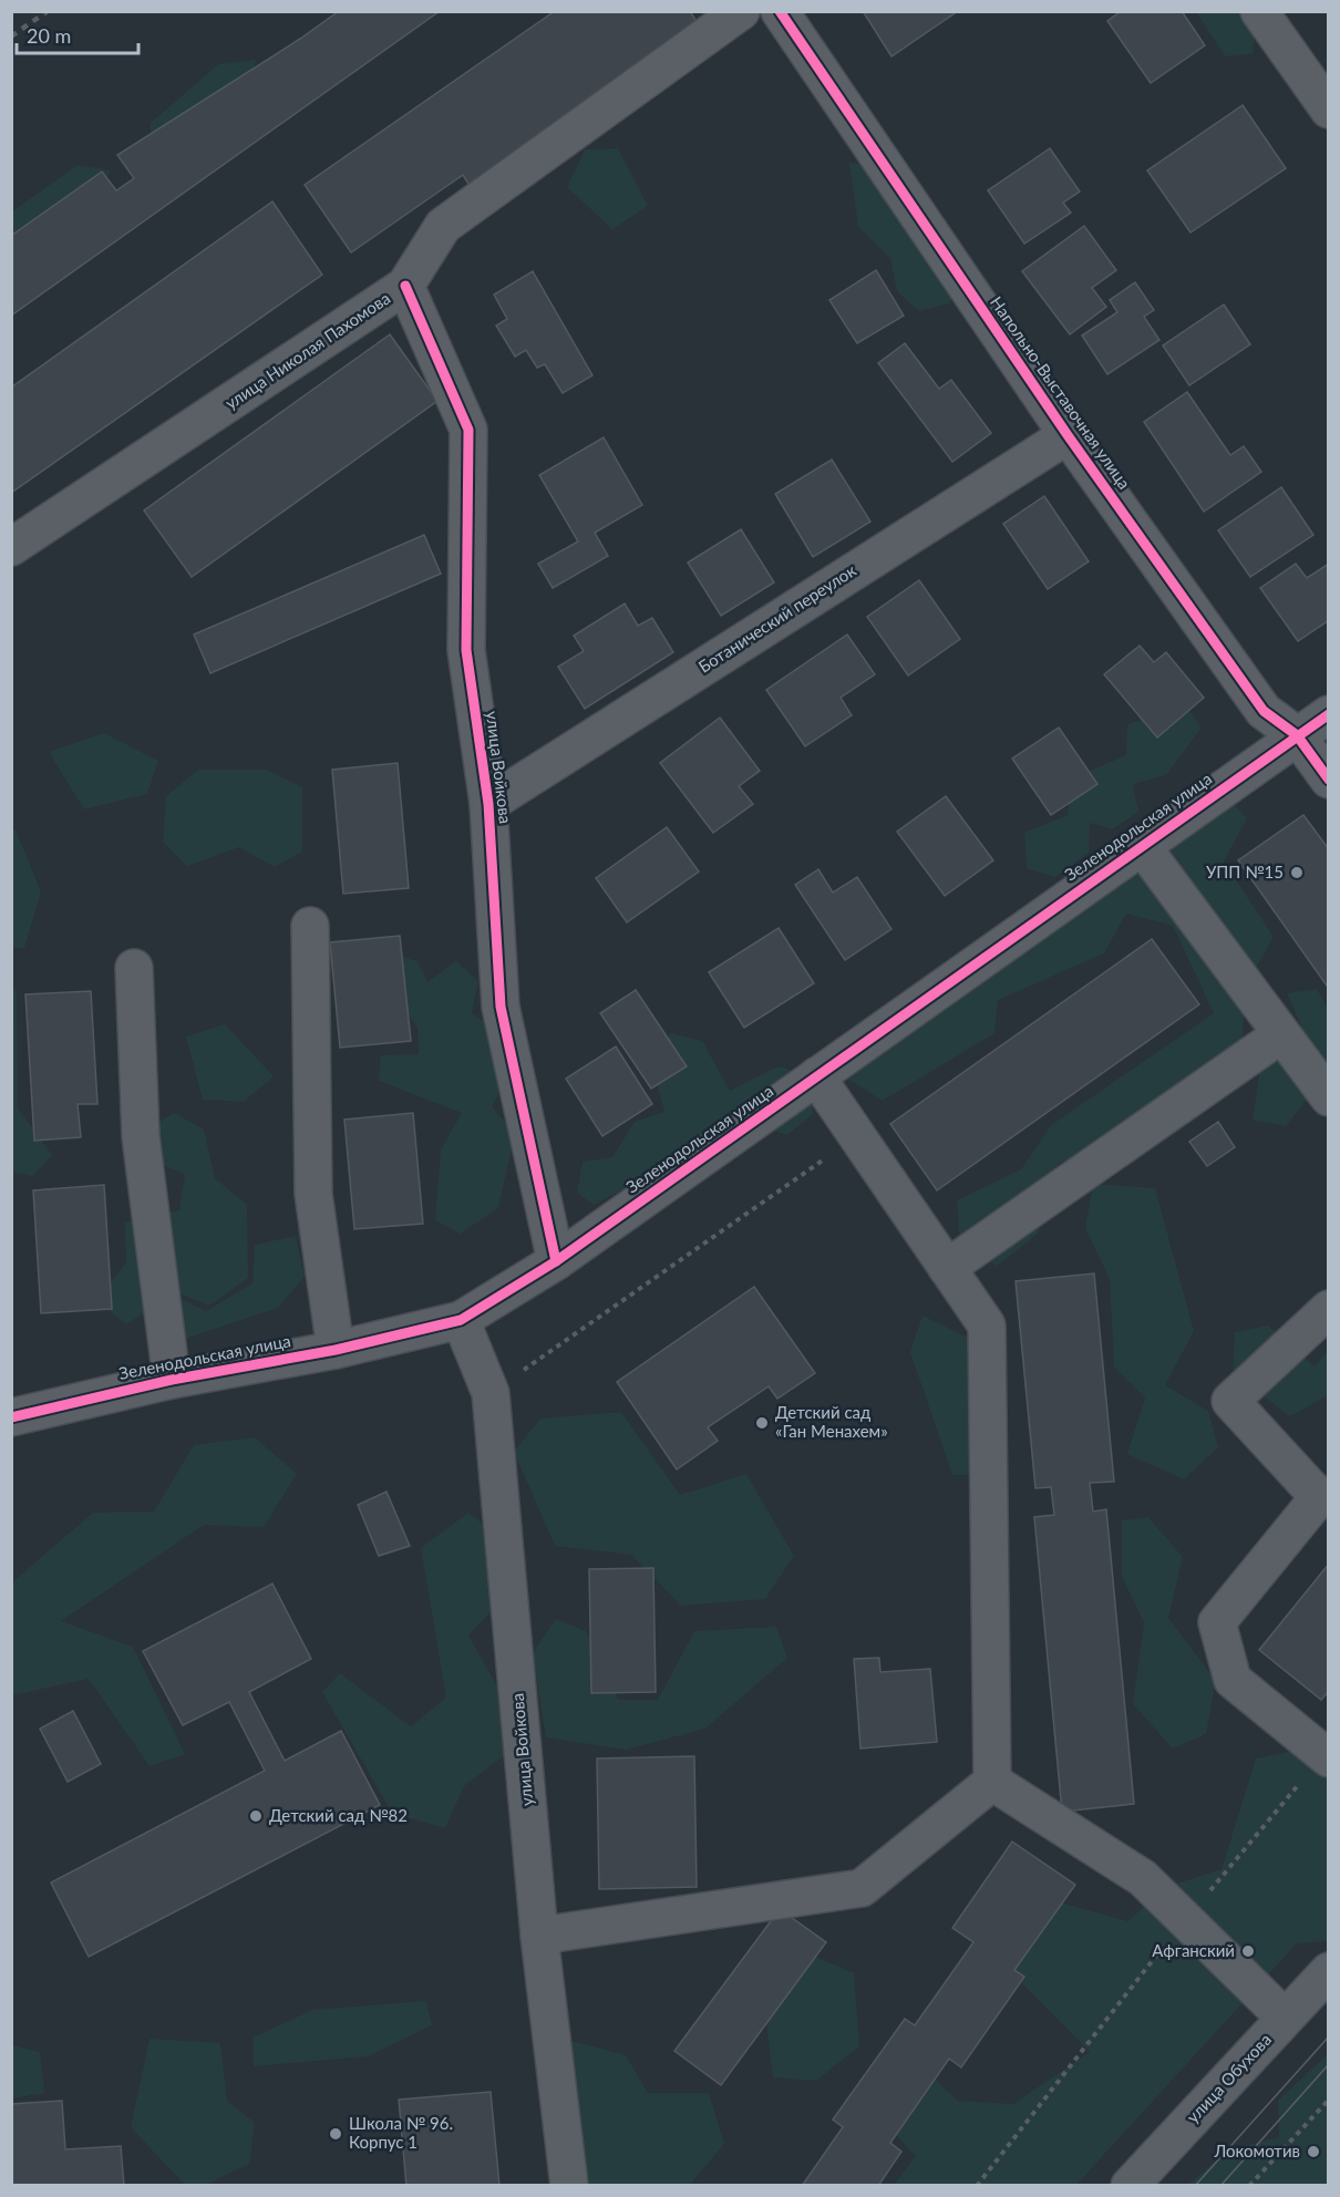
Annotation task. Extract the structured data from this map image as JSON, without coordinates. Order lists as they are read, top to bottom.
{
  "streets": {
    "street": [
      "улица Николая Пахомова",
      "Напольно-Выставочная улица",
      "Ботанический переулок",
      "улица Войкова",
      "Зеленодольская улица",
      "улица Обухова"
    ]
  },
  "crossings": [
    ["улица Николая Пахомова", "улица Войкова"],
    ["Напольно-Выставочная улица", "Ботанический переулок"],
    ["Напольно-Выставочная улица", "Зеленодольская улица"],
    ["Ботанический переулок", "улица Войкова"],
    ["улица Войкова", "Зеленодольская улица"]
  ],
  "places": [
    "УПП №15",
    "Детский сад «Ган Менахем»",
    "Детский сад №82",
    "Афганский",
    "Школа № 96. Корпус 1",
    "Локомотив"
  ],
  "scale_bar": "20 m"
}
